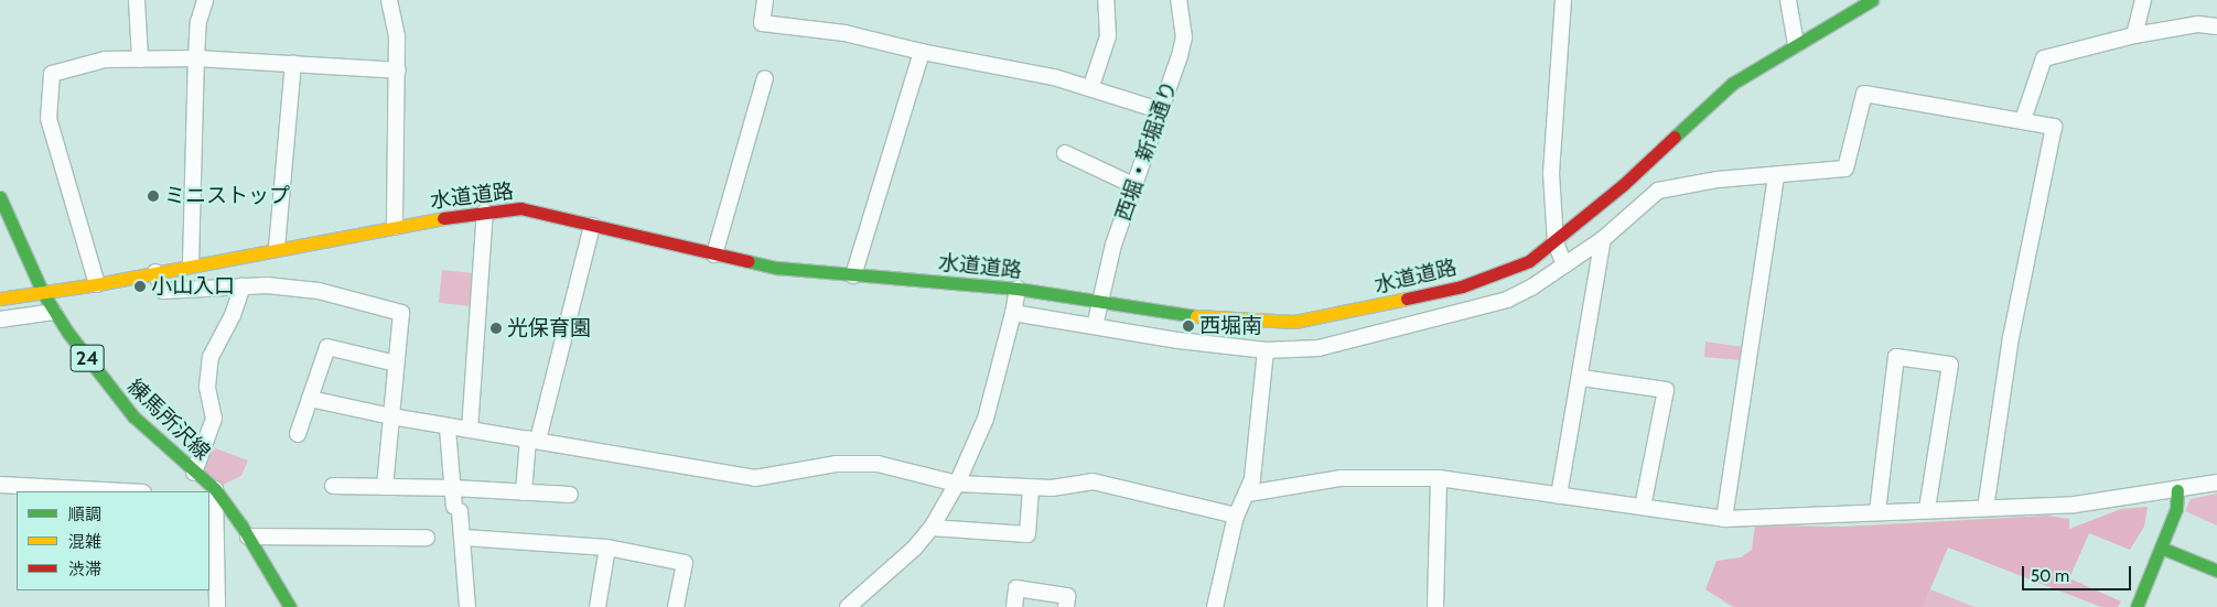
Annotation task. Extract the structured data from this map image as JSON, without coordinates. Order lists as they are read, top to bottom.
{
  "streets": {
    "street": [
      "西堀・新堀通り",
      "水道道路",
      "24",
      "練馬所沢線"
    ]
  },
  "crossings": [
    ["西堀・新堀通り", "水道道路"],
    ["水道道路", "練馬所沢線"]
  ],
  "places": [
    "ミニストップ",
    "小山入口",
    "西堀南",
    "光保育園"
  ],
  "legend": ["順調", "混雑", "渋滞"],
  "scale_bar": "50 m"
}
